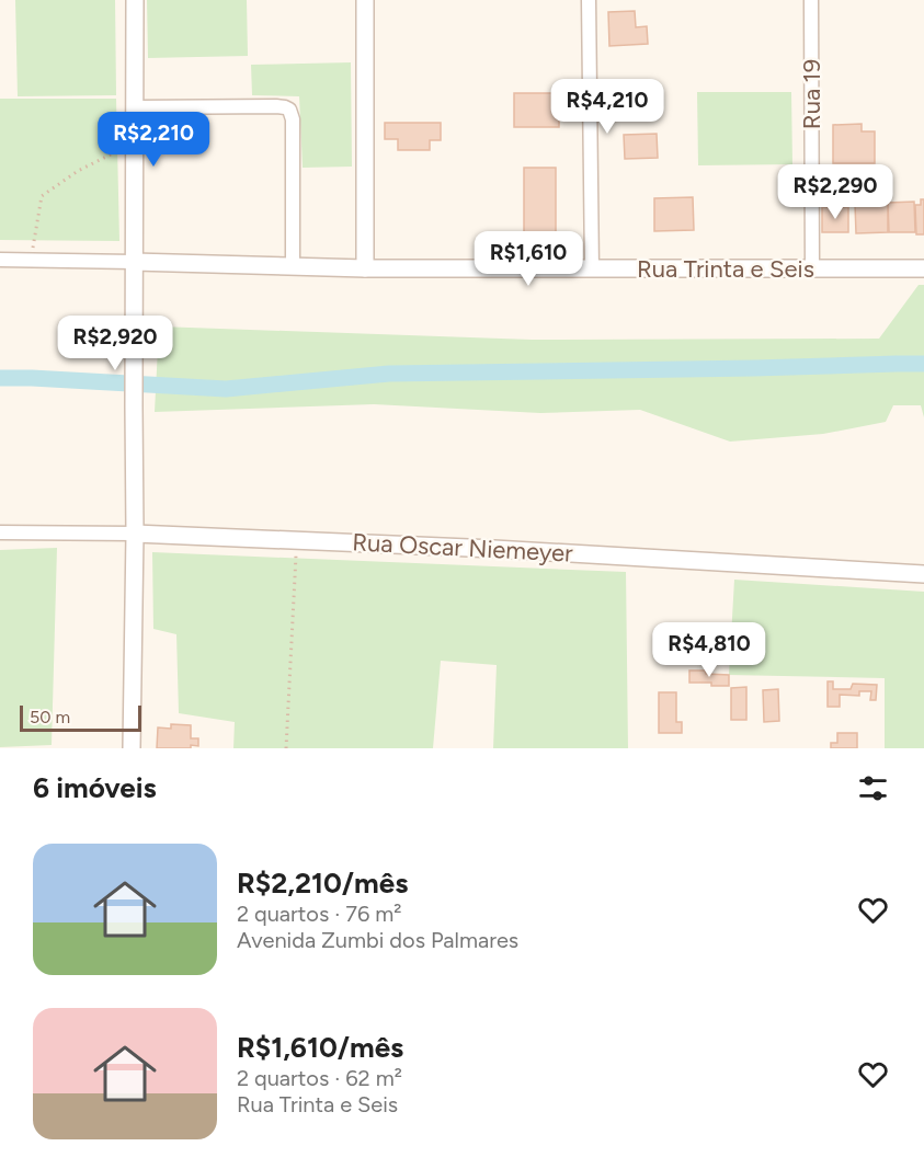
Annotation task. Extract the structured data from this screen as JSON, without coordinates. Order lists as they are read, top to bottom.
{
  "streets": {
    "street": ["Rua 19", "Rua Trinta e Seis", "Rua Oscar Niemeyer"]
  },
  "crossings": [
    ["Rua 19", "Rua Trinta e Seis"]
  ],
  "scale_bar": "50 m",
  "page": {
    "price": [
      "R$4,210",
      "R$2,210",
      "R$2,290",
      "R$1,610",
      "R$2,920",
      "R$4,810"
    ],
    "scale": "50 m",
    "heading": "6 imóveis",
    "list": [
      {
        "name": "R$2,210/mês",
        "note": "2 quartos · 76 m² · Avenida Zumbi dos Palmares"
      },
      {
        "name": "R$1,610/mês",
        "note": "2 quartos · 62 m² · Rua Trinta e Seis"
      }
    ]
  }
}
